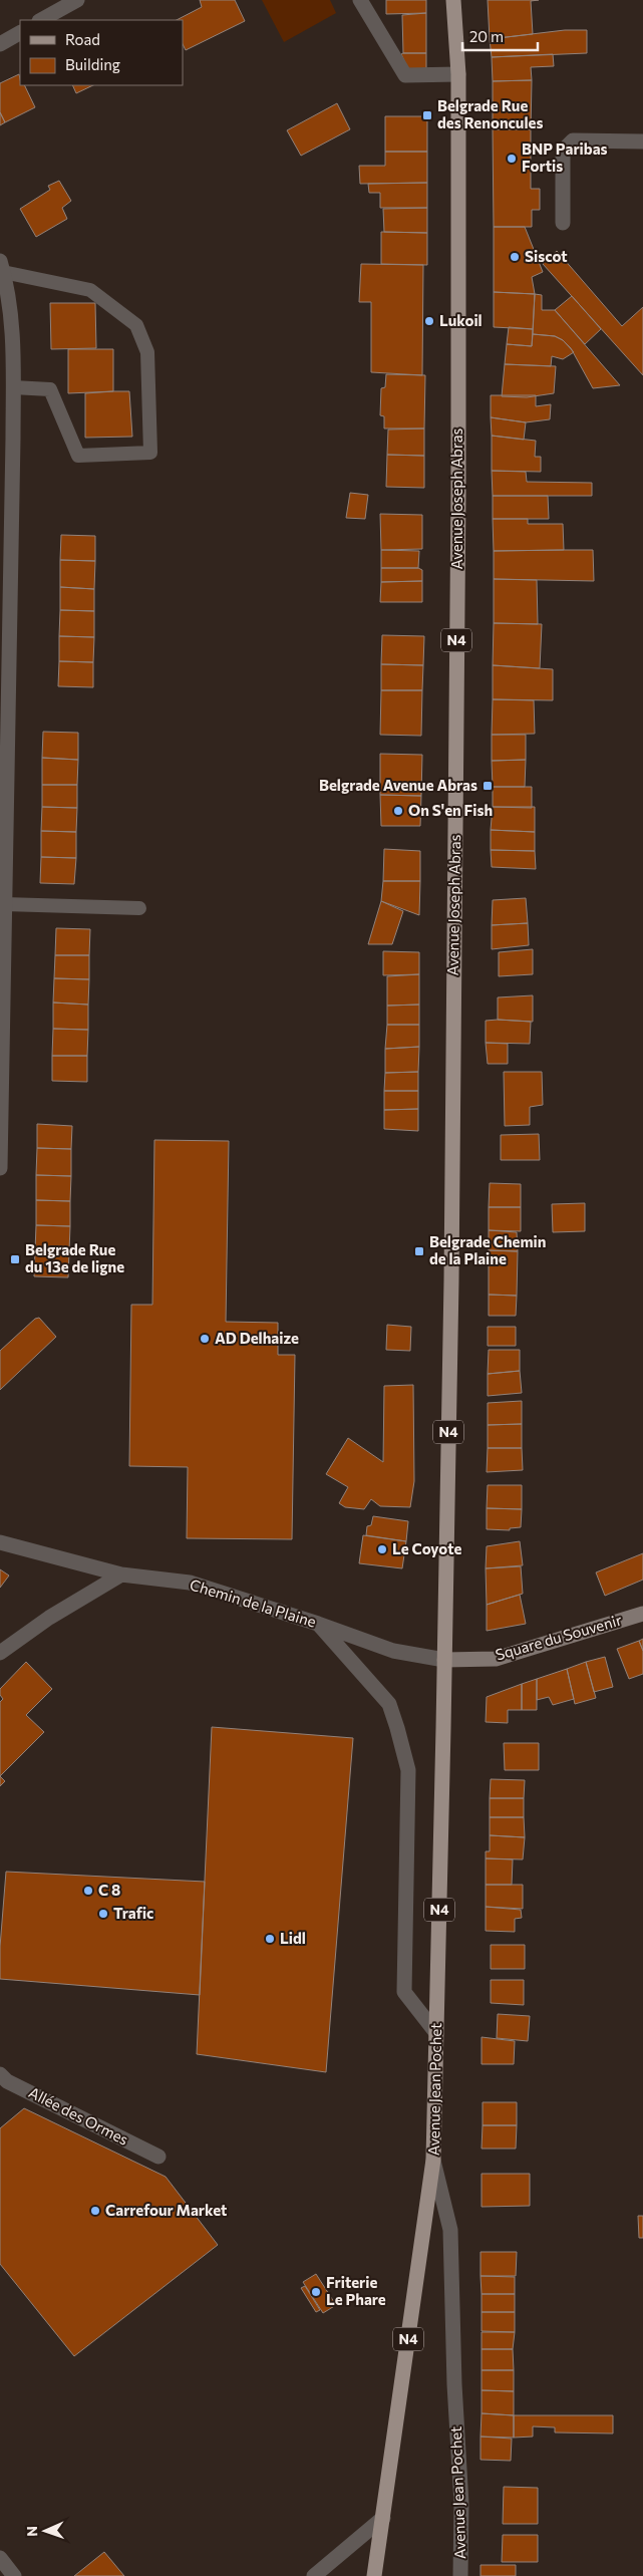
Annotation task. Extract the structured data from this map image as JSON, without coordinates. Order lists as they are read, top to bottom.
{
  "streets": {
    "main road": ["Avenue Joseph Abras", "N4", "Avenue Jean Pochet"],
    "street": ["Chemin de la Plaine", "Square du Souvenir", "Allée des Ormes"]
  },
  "crossings": [
    ["Avenue Joseph Abras", "Chemin de la Plaine"],
    ["Avenue Joseph Abras", "Square du Souvenir"],
    ["Avenue Joseph Abras", "Avenue Jean Pochet"],
    ["N4", "Avenue Jean Pochet"],
    ["Chemin de la Plaine", "Square du Souvenir"],
    ["Chemin de la Plaine", "Avenue Jean Pochet"],
    ["Square du Souvenir", "Avenue Jean Pochet"]
  ],
  "places": {
    "transit": [
      "Belgrade Rue des Renoncules",
      "Belgrade Avenue Abras",
      "Belgrade Chemin de la Plaine",
      "Belgrade Rue du 13e de ligne"
    ],
    "other": [
      "BNP Paribas Fortis",
      "Siscot",
      "Lukoil",
      "On S'en Fish",
      "AD Delhaize",
      "Le Coyote",
      "C 8",
      "Trafic",
      "Lidl",
      "Carrefour Market",
      "Friterie Le Phare"
    ]
  },
  "legend": ["Road", "Building"],
  "scale_bar": "20 m",
  "north": "left"
}
